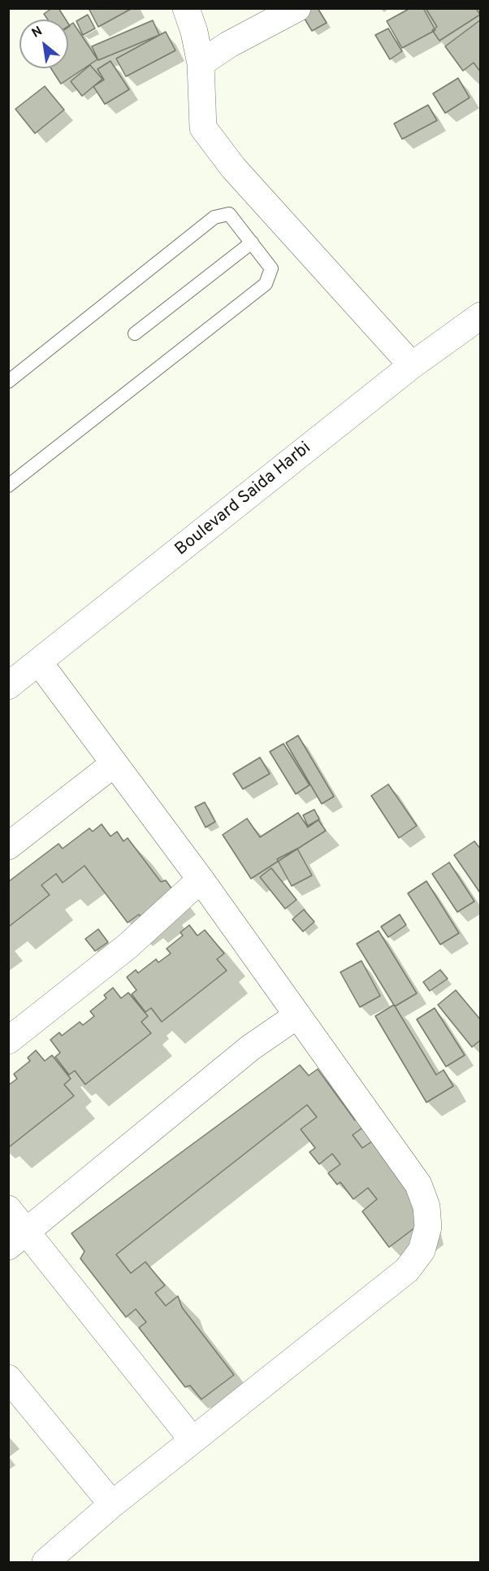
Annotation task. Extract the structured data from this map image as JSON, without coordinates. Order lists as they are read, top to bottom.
{
  "streets": {
    "street": ["Boulevard Saida Harbi"]
  },
  "north": "top left"
}
